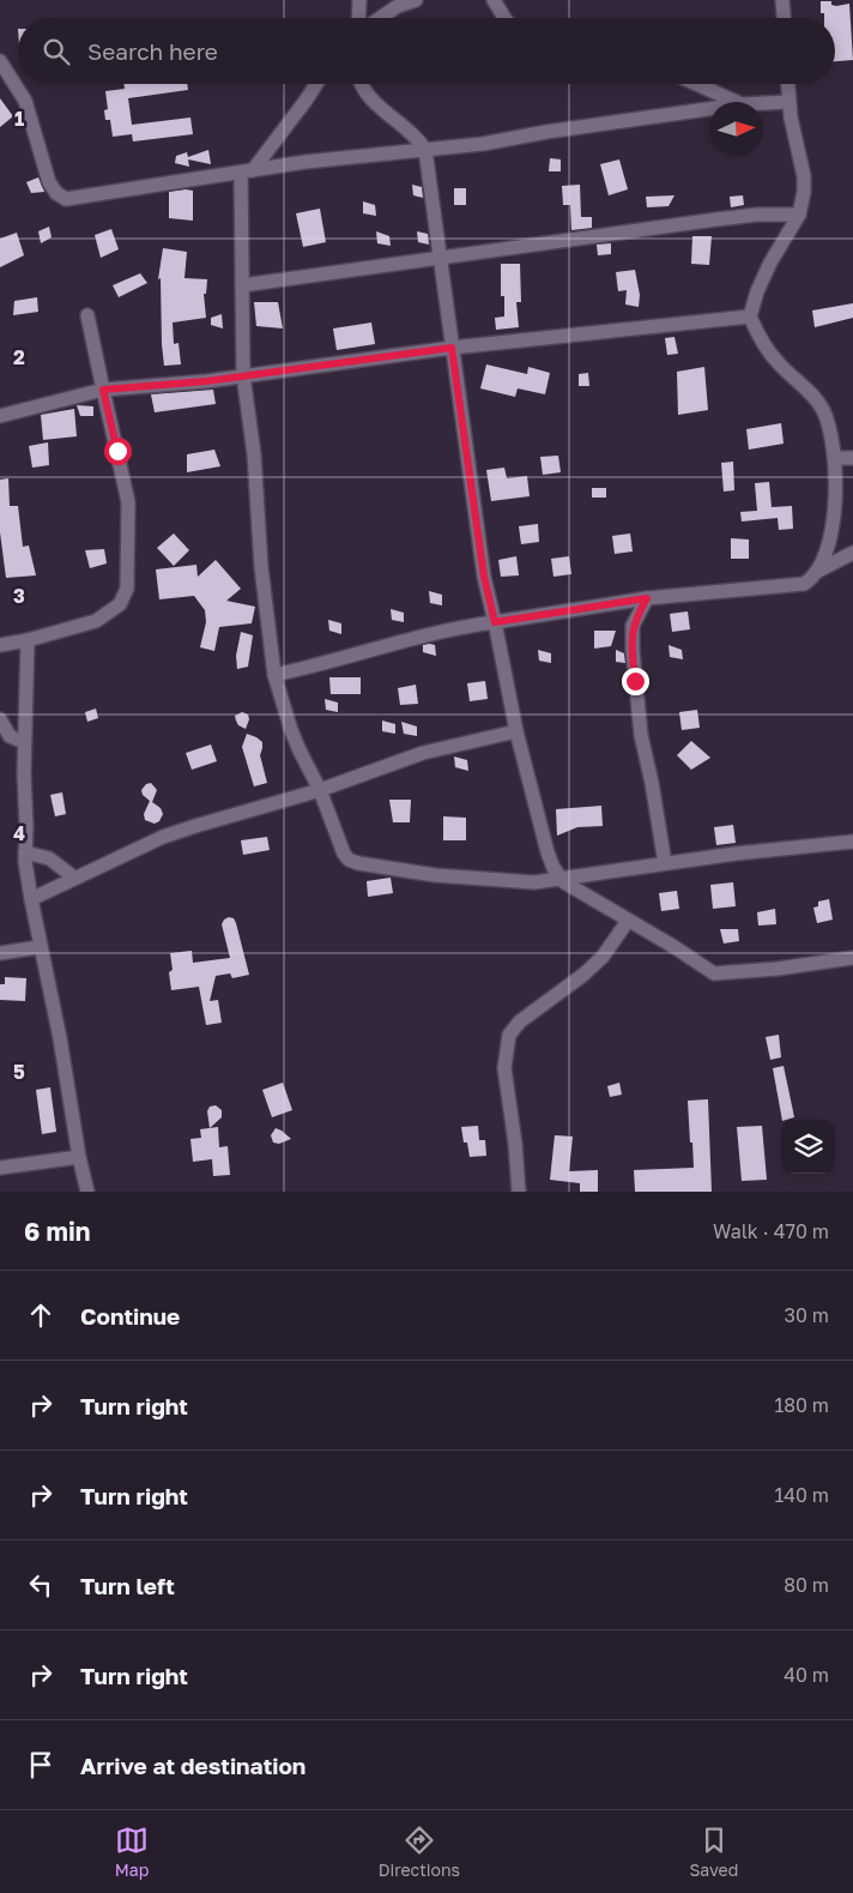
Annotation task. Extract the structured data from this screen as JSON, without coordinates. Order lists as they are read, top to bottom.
{
  "north": "right",
  "page": {
    "search": "Search here",
    "heading": ["6 min", "Walk · 470 m"],
    "list": [
      ["Continue", "30 m"],
      ["Turn right", "180 m"],
      ["Turn right", "140 m"],
      ["Turn left", "80 m"],
      ["Turn right", "40 m"],
      "Arrive at destination"
    ],
    "nav": ["Map", "Directions", "Saved"]
  },
  "grid": {
    "rows": [
      "1",
      "2",
      "3",
      "4",
      "5"
    ]
  }
}
